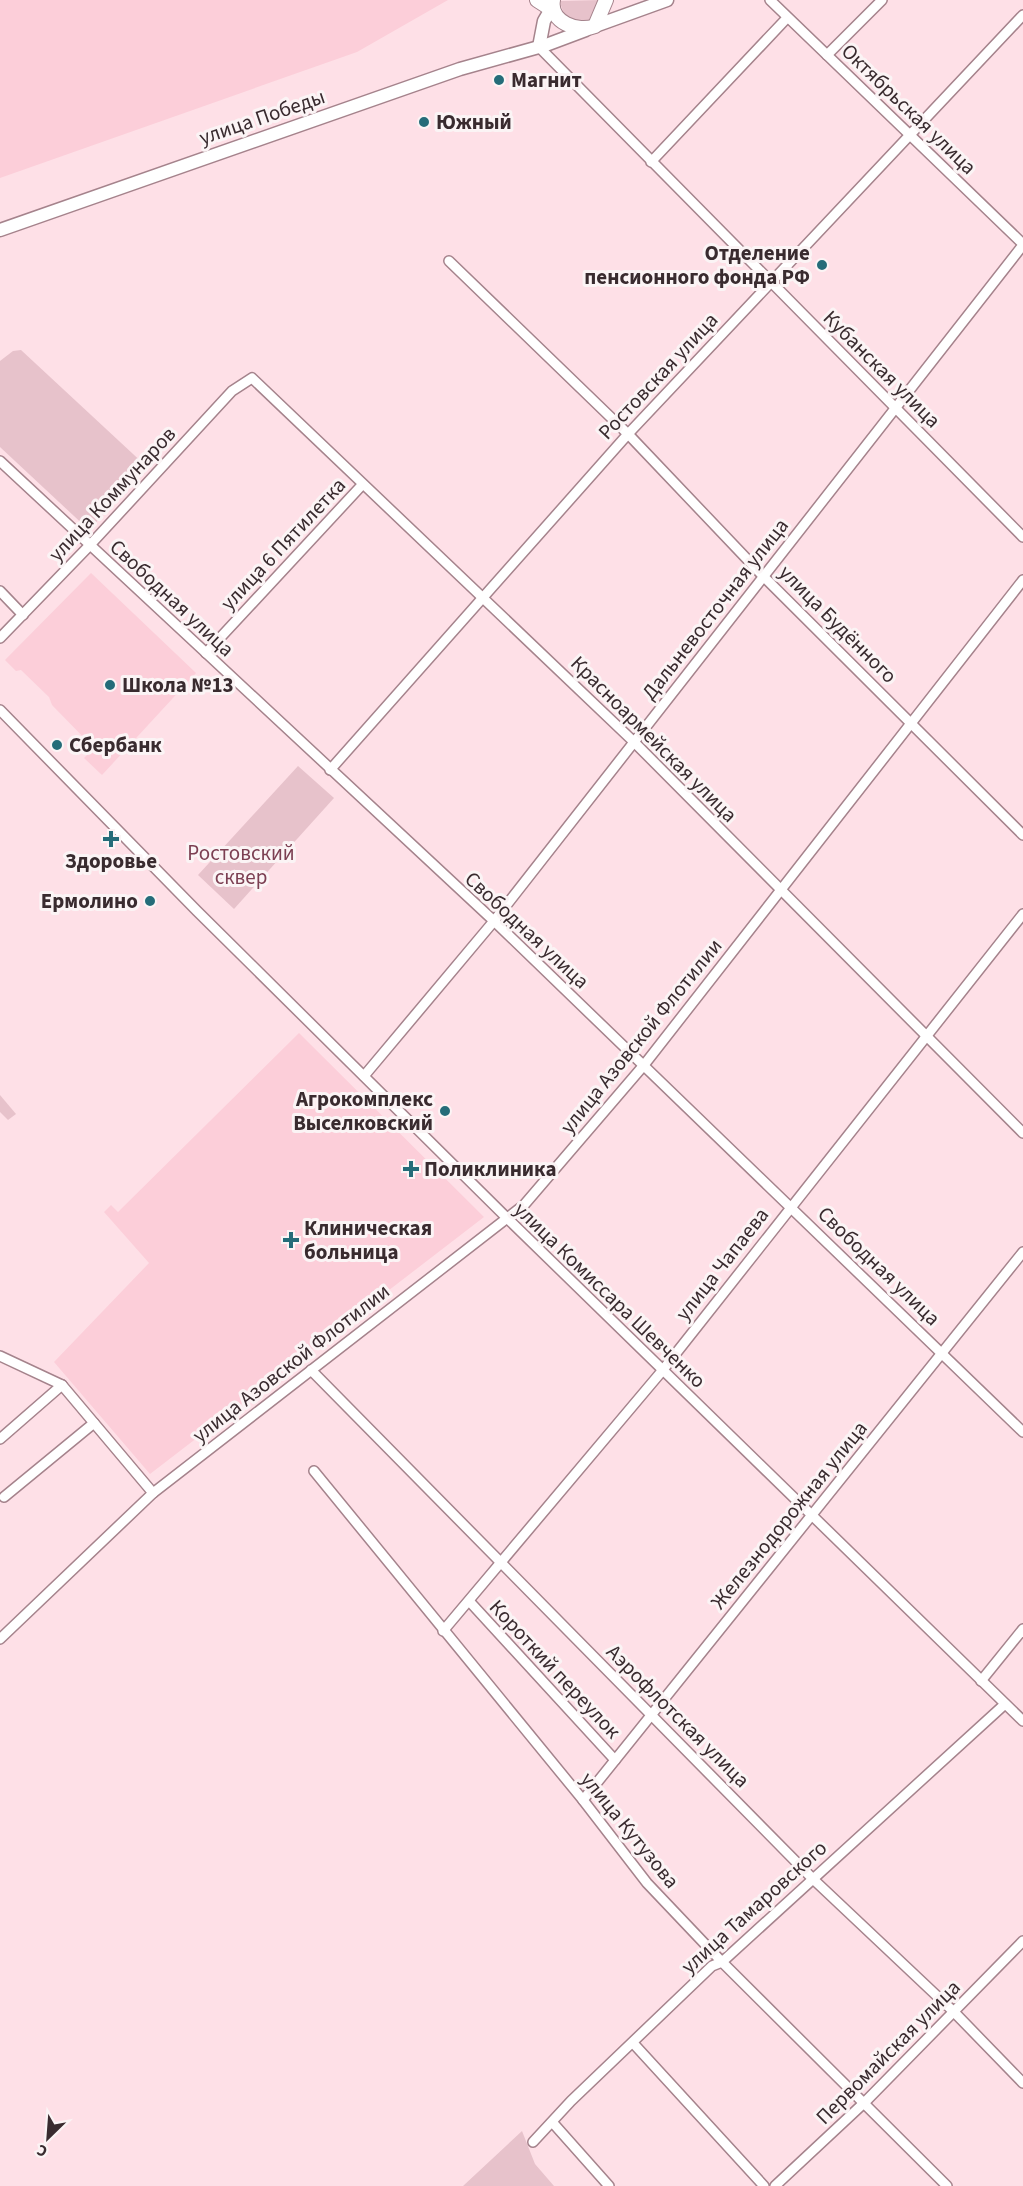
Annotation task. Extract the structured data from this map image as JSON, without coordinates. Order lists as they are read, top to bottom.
{
  "streets": {
    "street": [
      "Октябрьская улица",
      "улица Победы",
      "Кубанская улица",
      "Ростовская улица",
      "улица Коммунаров",
      "улица 6 Пятилетка",
      "Свободная улица",
      "Дальневосточная улица",
      "улица Будённого",
      "Красноармейская улица",
      "улица Азовской Флотилии",
      "улица Чапаева",
      "улица Комиссара Шевченко",
      "Железнодорожная улица",
      "Короткий переулок",
      "Аэрофлотская улица",
      "улица Кутузова",
      "улица Тамаровского",
      "Первомайская улица"
    ]
  },
  "crossings": [
    ["Октябрьская улица", "Ростовская улица"],
    ["Октябрьская улица", "Дальневосточная улица"],
    ["улица Победы", "Кубанская улица"],
    ["Кубанская улица", "Ростовская улица"],
    ["Кубанская улица", "Дальневосточная улица"],
    ["Ростовская улица", "Свободная улица"],
    ["Ростовская улица", "улица Будённого"],
    ["Ростовская улица", "Красноармейская улица"],
    ["улица Коммунаров", "Свободная улица"],
    ["улица Коммунаров", "Красноармейская улица"],
    ["улица 6 Пятилетка", "Свободная улица"],
    ["улица 6 Пятилетка", "Красноармейская улица"],
    ["Свободная улица", "Дальневосточная улица"],
    ["Свободная улица", "улица Азовской Флотилии"],
    ["Свободная улица", "улица Чапаева"],
    ["Свободная улица", "Железнодорожная улица"],
    ["Дальневосточная улица", "улица Будённого"],
    ["Дальневосточная улица", "Красноармейская улица"],
    ["Дальневосточная улица", "улица Комиссара Шевченко"],
    ["улица Будённого", "улица Азовской Флотилии"],
    ["Красноармейская улица", "улица Азовской Флотилии"],
    ["Красноармейская улица", "улица Чапаева"],
    ["улица Азовской Флотилии", "улица Комиссара Шевченко"],
    ["улица Азовской Флотилии", "Аэрофлотская улица"],
    ["улица Чапаева", "улица Комиссара Шевченко"],
    ["улица Чапаева", "Короткий переулок"],
    ["улица Чапаева", "Аэрофлотская улица"],
    ["улица Чапаева", "улица Кутузова"],
    ["улица Комиссара Шевченко", "Железнодорожная улица"],
    ["улица Комиссара Шевченко", "улица Тамаровского"],
    ["Железнодорожная улица", "Короткий переулок"],
    ["Железнодорожная улица", "Аэрофлотская улица"],
    ["Железнодорожная улица", "улица Кутузова"],
    ["Аэрофлотская улица", "улица Тамаровского"],
    ["Аэрофлотская улица", "Первомайская улица"],
    ["улица Кутузова", "улица Тамаровского"],
    ["улица Кутузова", "Первомайская улица"]
  ],
  "parks": ["Ростовский сквер"],
  "places": {
    "other": [
      "Магнит",
      "Южный",
      "Отделение пенсионного фонда РФ",
      "Школа №13",
      "Сбербанк",
      "Ермолино",
      "Агрокомплекс Выселковский"
    ],
    "health": ["Здоровье", "Поликлиника", "Клиническая больница"]
  },
  "north": "bottom left"
}
